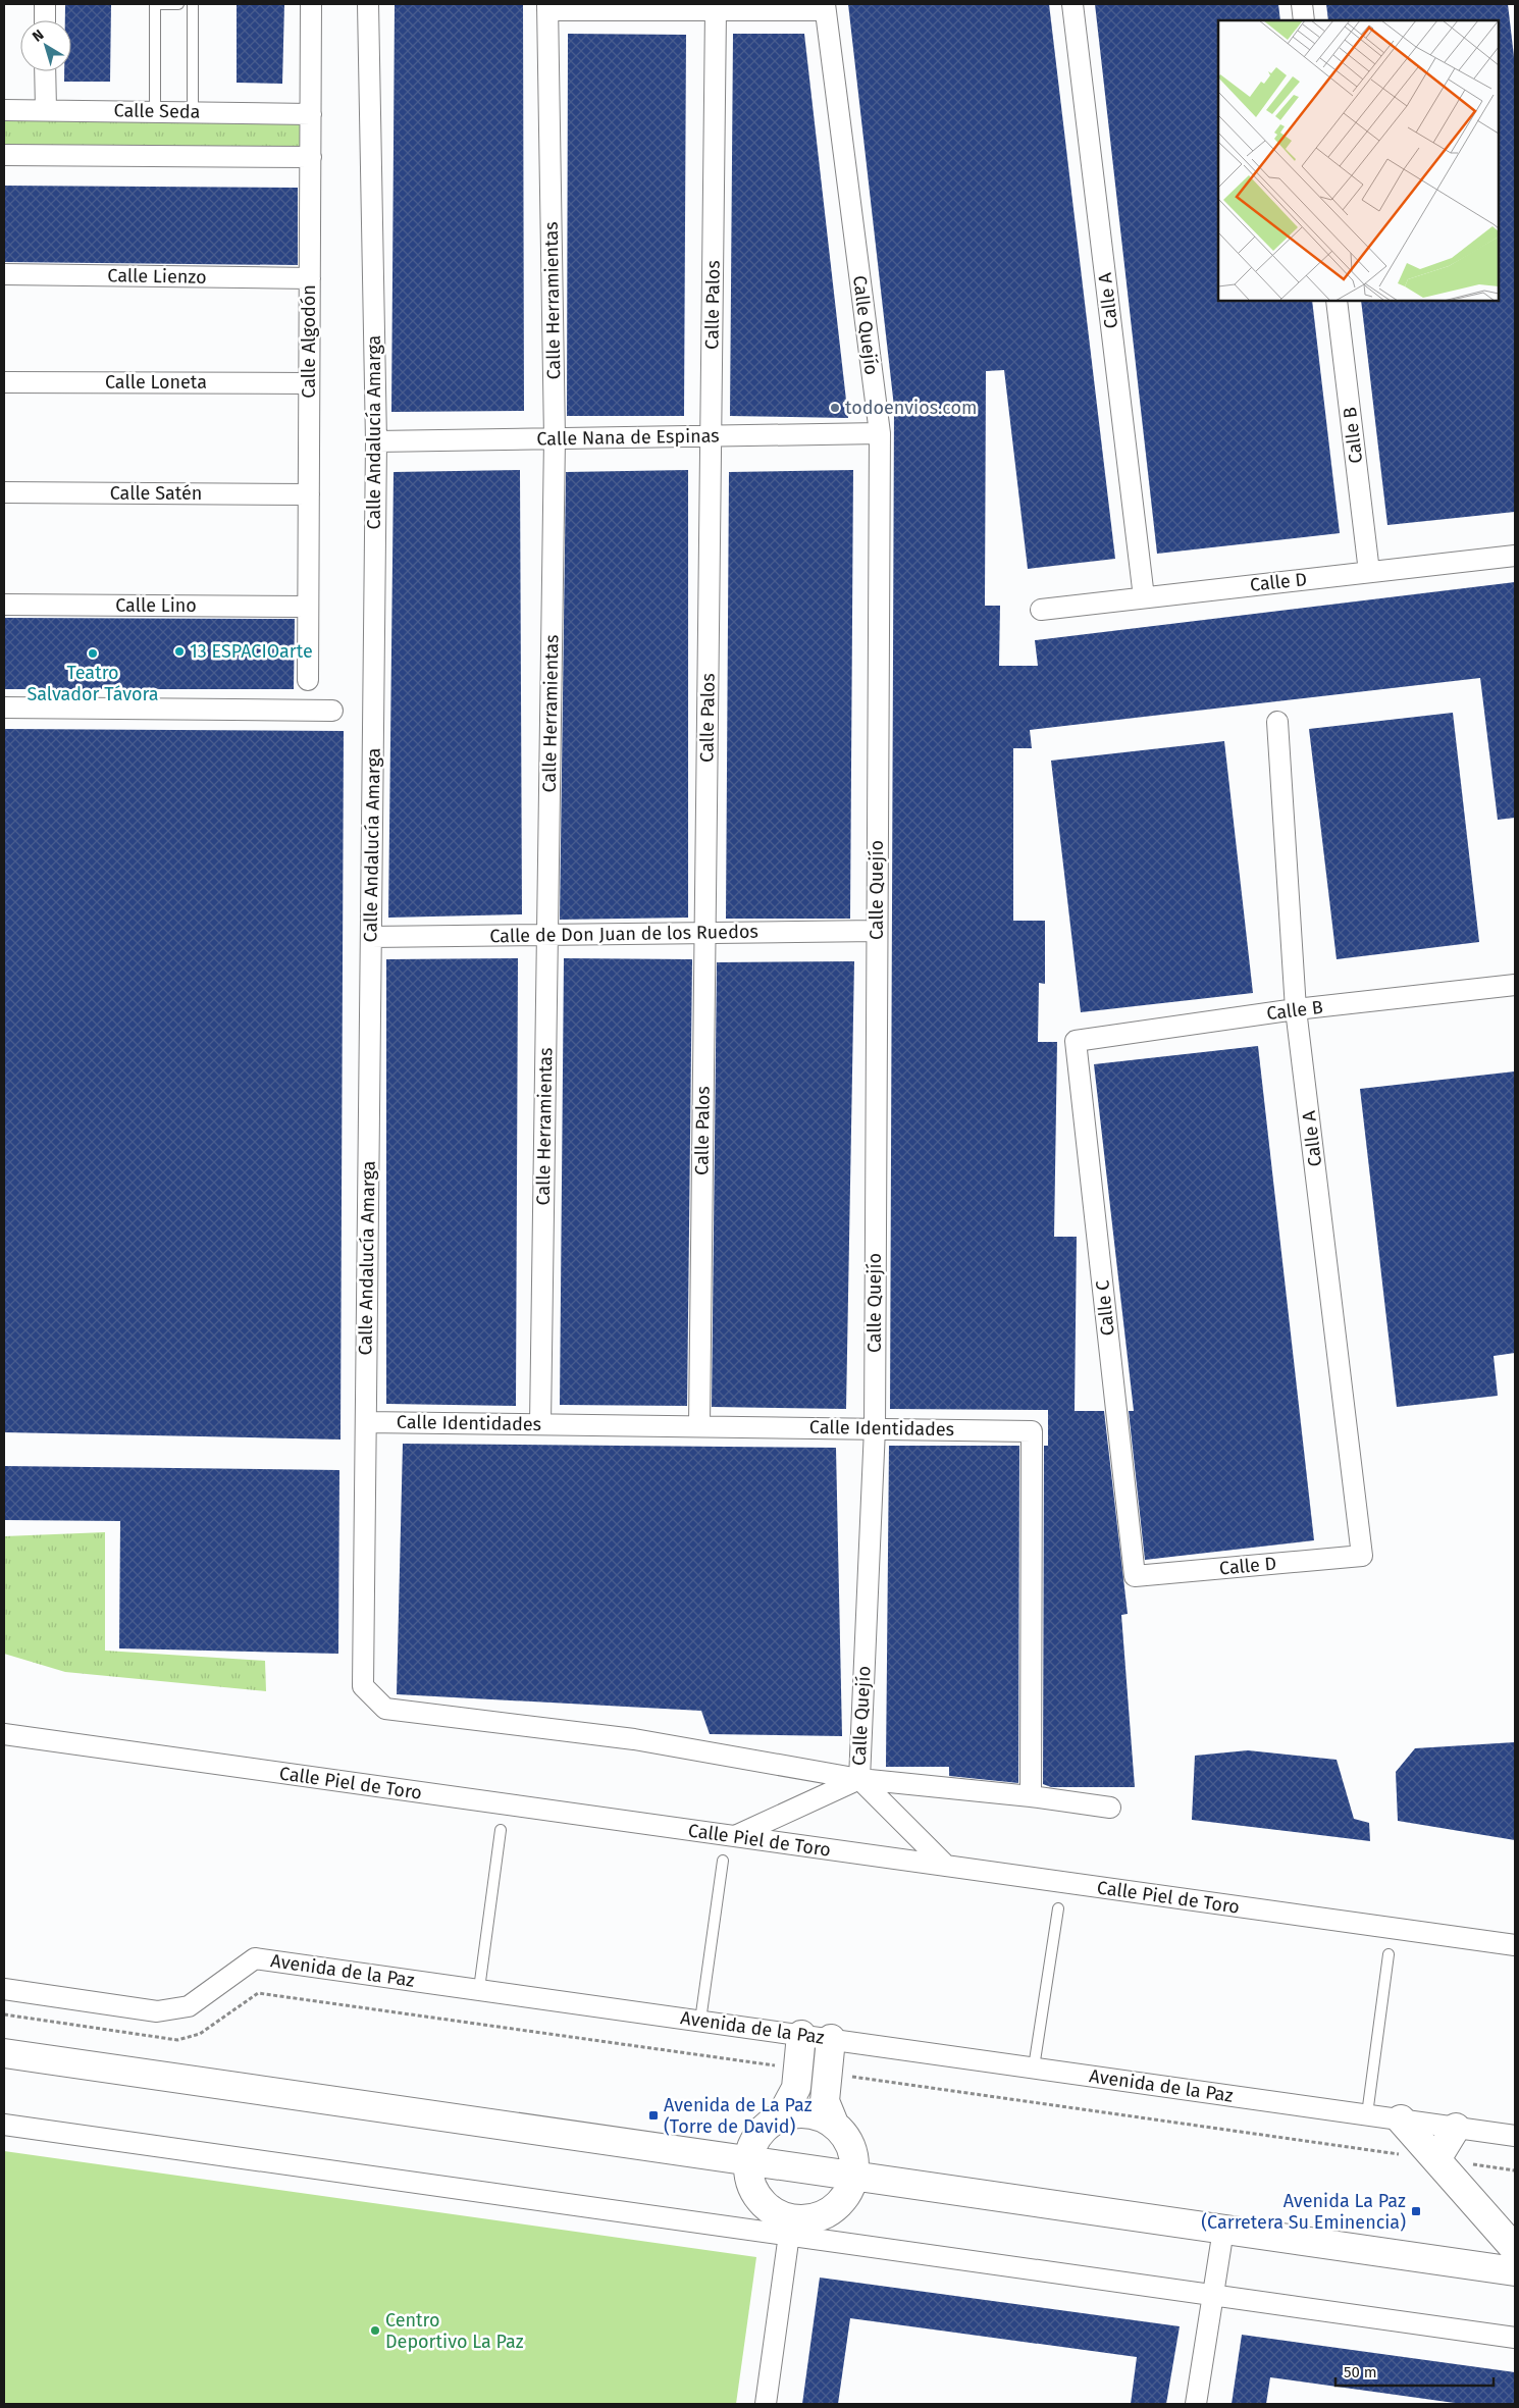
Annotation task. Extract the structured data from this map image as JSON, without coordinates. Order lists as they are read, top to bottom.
{
  "streets": {
    "street": [
      "Calle Seda",
      "Calle Lienzo",
      "Calle Herramientas",
      "Calle A",
      "Calle Palos",
      "Calle Quejío",
      "Calle Algodón",
      "Calle Loneta",
      "Calle Andalucía Amarga",
      "Calle B",
      "Calle Nana de Espinas",
      "Calle Satén",
      "Calle D",
      "Calle Lino",
      "Calle de Don Juan de los Ruedos",
      "Calle C",
      "Calle Identidades",
      "Calle Piel de Toro",
      "Avenida de la Paz"
    ]
  },
  "crossings": [
    ["Calle Seda", "Calle Algodón"],
    ["Calle Lienzo", "Calle Algodón"],
    ["Calle Herramientas", "Calle Nana de Espinas"],
    ["Calle Herramientas", "Calle de Don Juan de los Ruedos"],
    ["Calle Herramientas", "Calle Identidades"],
    ["Calle A", "Calle B"],
    ["Calle A", "Calle D"],
    ["Calle Palos", "Calle Nana de Espinas"],
    ["Calle Palos", "Calle de Don Juan de los Ruedos"],
    ["Calle Palos", "Calle Identidades"],
    ["Calle Quejío", "Calle Andalucía Amarga"],
    ["Calle Quejío", "Calle Nana de Espinas"],
    ["Calle Quejío", "Calle de Don Juan de los Ruedos"],
    ["Calle Quejío", "Calle Identidades"],
    ["Calle Quejío", "Calle Piel de Toro"],
    ["Calle Algodón", "Calle Loneta"],
    ["Calle Algodón", "Calle Satén"],
    ["Calle Algodón", "Calle Lino"],
    ["Calle Andalucía Amarga", "Calle Nana de Espinas"],
    ["Calle Andalucía Amarga", "Calle de Don Juan de los Ruedos"],
    ["Calle Andalucía Amarga", "Calle Identidades"],
    ["Calle B", "Calle D"],
    ["Calle B", "Calle C"],
    ["Calle D", "Calle C"]
  ],
  "places": {
    "other": [
      "todoenvios.com",
      "13 ESPACIOarte",
      "Teatro Salvador Távora",
      "Centro Deportivo La Paz"
    ],
    "transit": ["Avenida de La Paz (Torre de David)", "Avenida La Paz (Carretera Su Eminencia)"]
  },
  "scale_bar": "50 m",
  "north": "top left"
}
